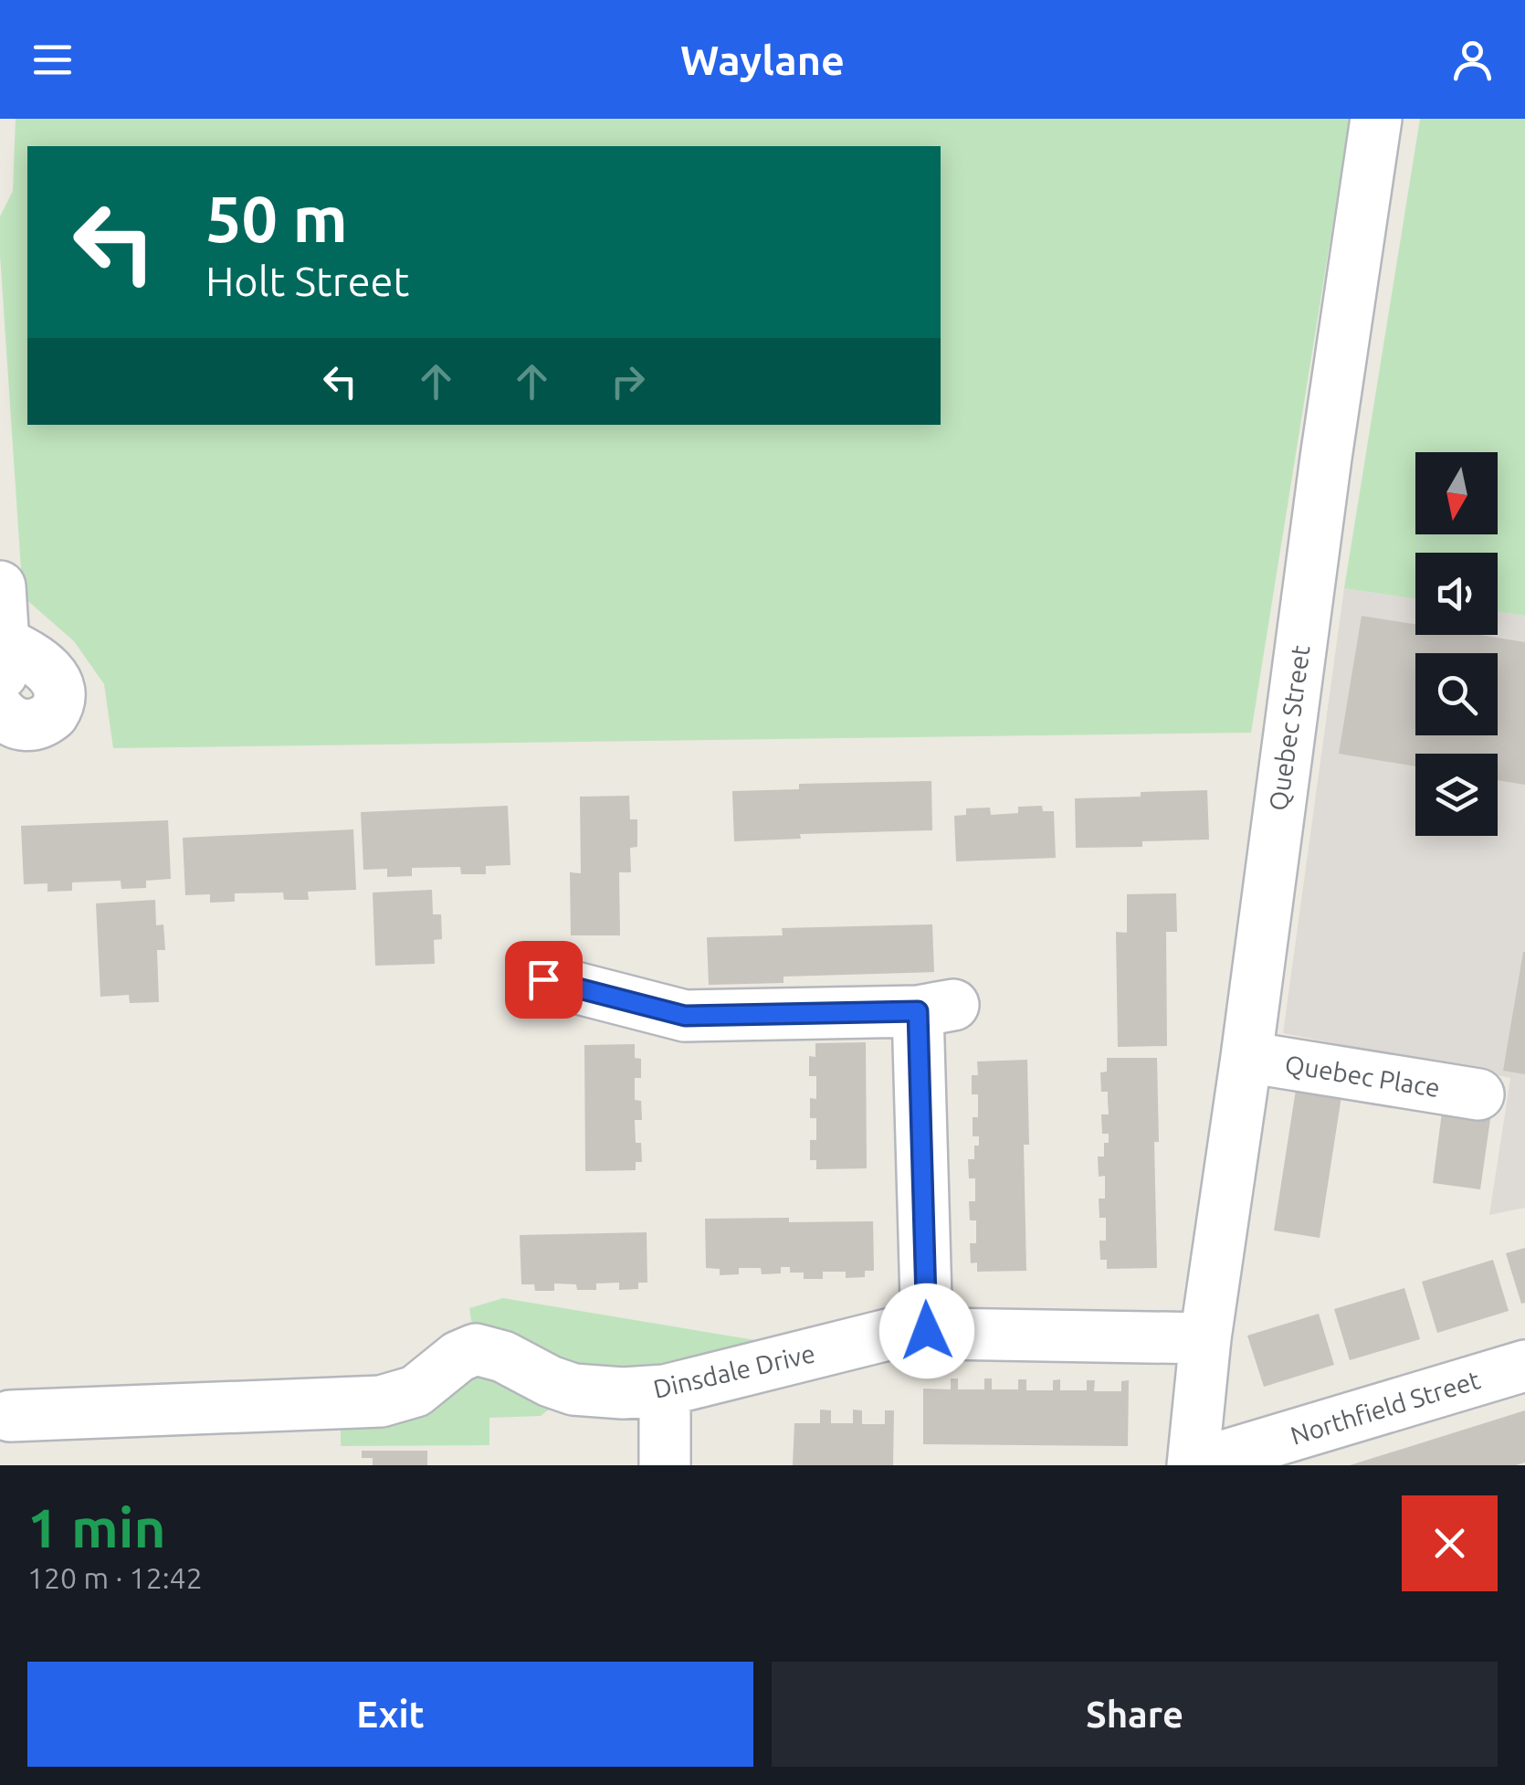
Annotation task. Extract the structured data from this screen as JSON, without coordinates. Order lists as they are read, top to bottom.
{
  "streets": {
    "street": [
      "Quebec Street",
      "Quebec Place",
      "Dinsdale Drive",
      "Northfield Street"
    ]
  },
  "crossings": [
    ["Quebec Street", "Quebec Place"],
    ["Quebec Street", "Dinsdale Drive"],
    ["Quebec Street", "Northfield Street"]
  ],
  "north": "bottom",
  "page": {
    "header": "Waylane",
    "turn": ["50 m", "Holt Street"],
    "heading": ["1 min", "120 m · 12:42"],
    "buttons": ["Exit", "Share"]
  }
}
